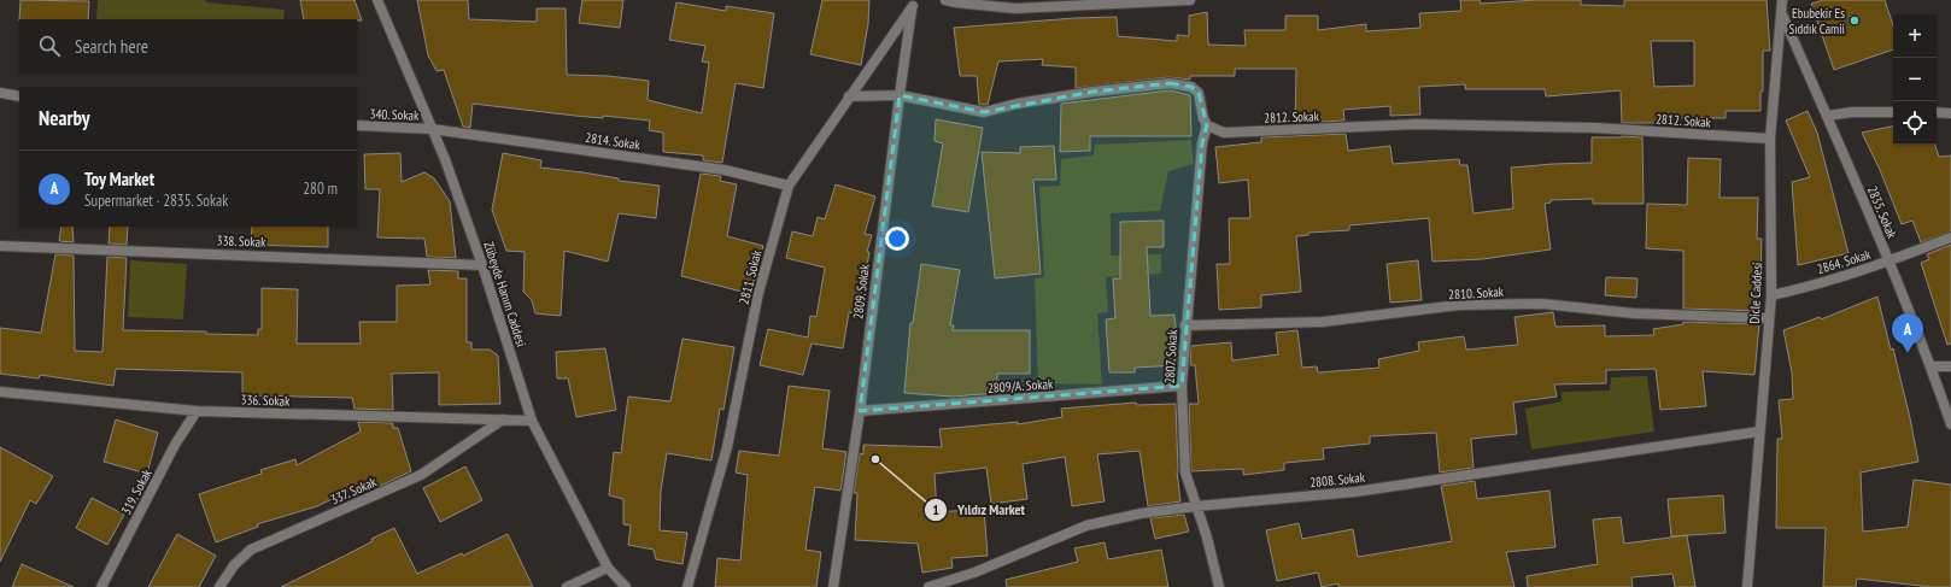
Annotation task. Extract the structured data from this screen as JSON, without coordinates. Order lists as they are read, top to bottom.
{
  "streets": {
    "street": [
      "340. Sokak",
      "2812. Sokak",
      "2814. Sokak",
      "2835. Sokak",
      "338. Sokak",
      "2864. Sokak",
      "2811. Sokak",
      "2809. Sokak",
      "2810. Sokak",
      "Dicle Caddesi",
      "Zübeyde Hanım Caddesi",
      "2807. Sokak",
      "2809/A. Sokak",
      "336. Sokak",
      "2808. Sokak",
      "337. Sokak",
      "319. Sokak"
    ]
  },
  "crossings": [
    ["340. Sokak", "2814. Sokak"],
    ["340. Sokak", "Zübeyde Hanım Caddesi"],
    ["2812. Sokak", "Dicle Caddesi"],
    ["2812. Sokak", "2807. Sokak"],
    ["2814. Sokak", "2811. Sokak"],
    ["2814. Sokak", "Zübeyde Hanım Caddesi"],
    ["2835. Sokak", "2864. Sokak"],
    ["2835. Sokak", "Dicle Caddesi"],
    ["338. Sokak", "Zübeyde Hanım Caddesi"],
    ["2864. Sokak", "Dicle Caddesi"],
    ["2811. Sokak", "2809. Sokak"],
    ["2809. Sokak", "2809/A. Sokak"],
    ["2810. Sokak", "Dicle Caddesi"],
    ["2810. Sokak", "2807. Sokak"],
    ["Dicle Caddesi", "2808. Sokak"],
    ["Zübeyde Hanım Caddesi", "336. Sokak"],
    ["2807. Sokak", "2809/A. Sokak"],
    ["2807. Sokak", "2808. Sokak"],
    ["336. Sokak", "337. Sokak"],
    ["336. Sokak", "319. Sokak"]
  ],
  "places": ["Ebubekir Es Sıddık Camii", "Yıldız Market"],
  "page": {
    "map_buttons": ["+", "−"],
    "search": "Search here",
    "heading": "Nearby",
    "list": [
      {
        "mark": "A",
        "name": "Toy Market",
        "note": "Supermarket · 2835. Sokak",
        "value": "280 m"
      }
    ],
    "pins": "A"
  }
}
